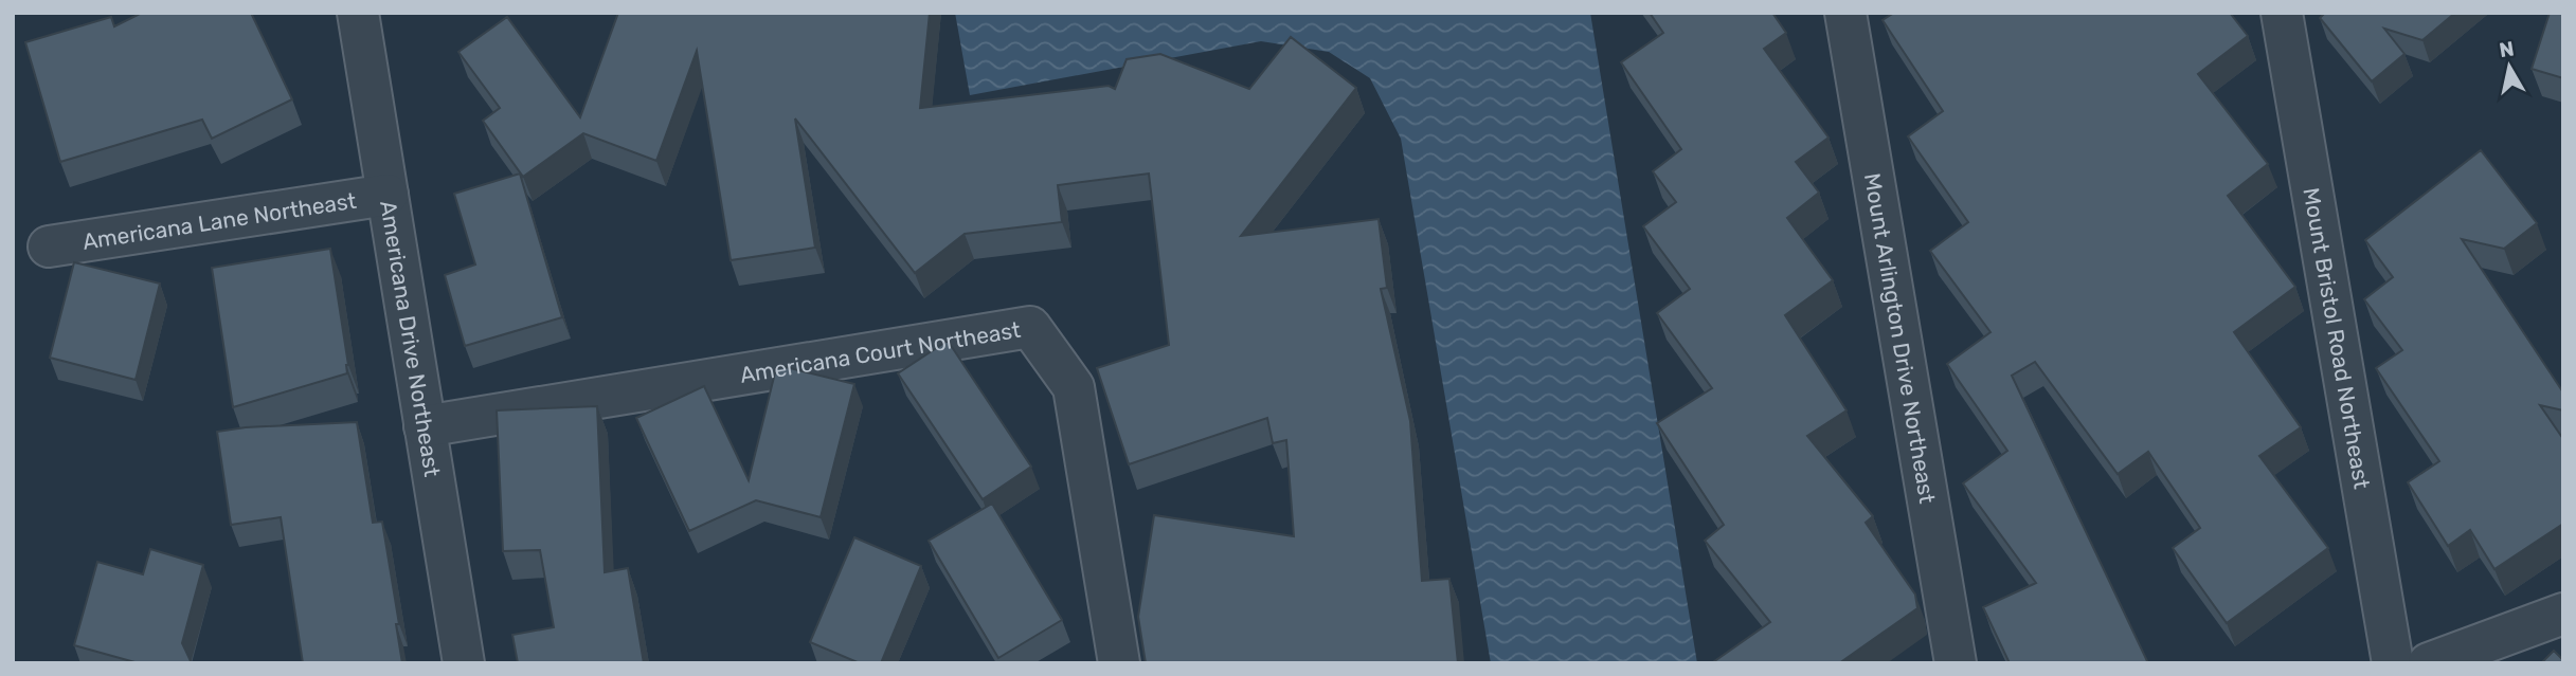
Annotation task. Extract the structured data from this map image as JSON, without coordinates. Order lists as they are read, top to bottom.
{
  "streets": {
    "street": [
      "Americana Lane Northeast",
      "Americana Drive Northeast",
      "Mount Arlington Drive Northeast",
      "Mount Bristol Road Northeast",
      "Americana Court Northeast"
    ]
  },
  "crossings": [
    ["Americana Lane Northeast", "Americana Drive Northeast"],
    ["Americana Drive Northeast", "Americana Court Northeast"]
  ],
  "north": "top"
}
